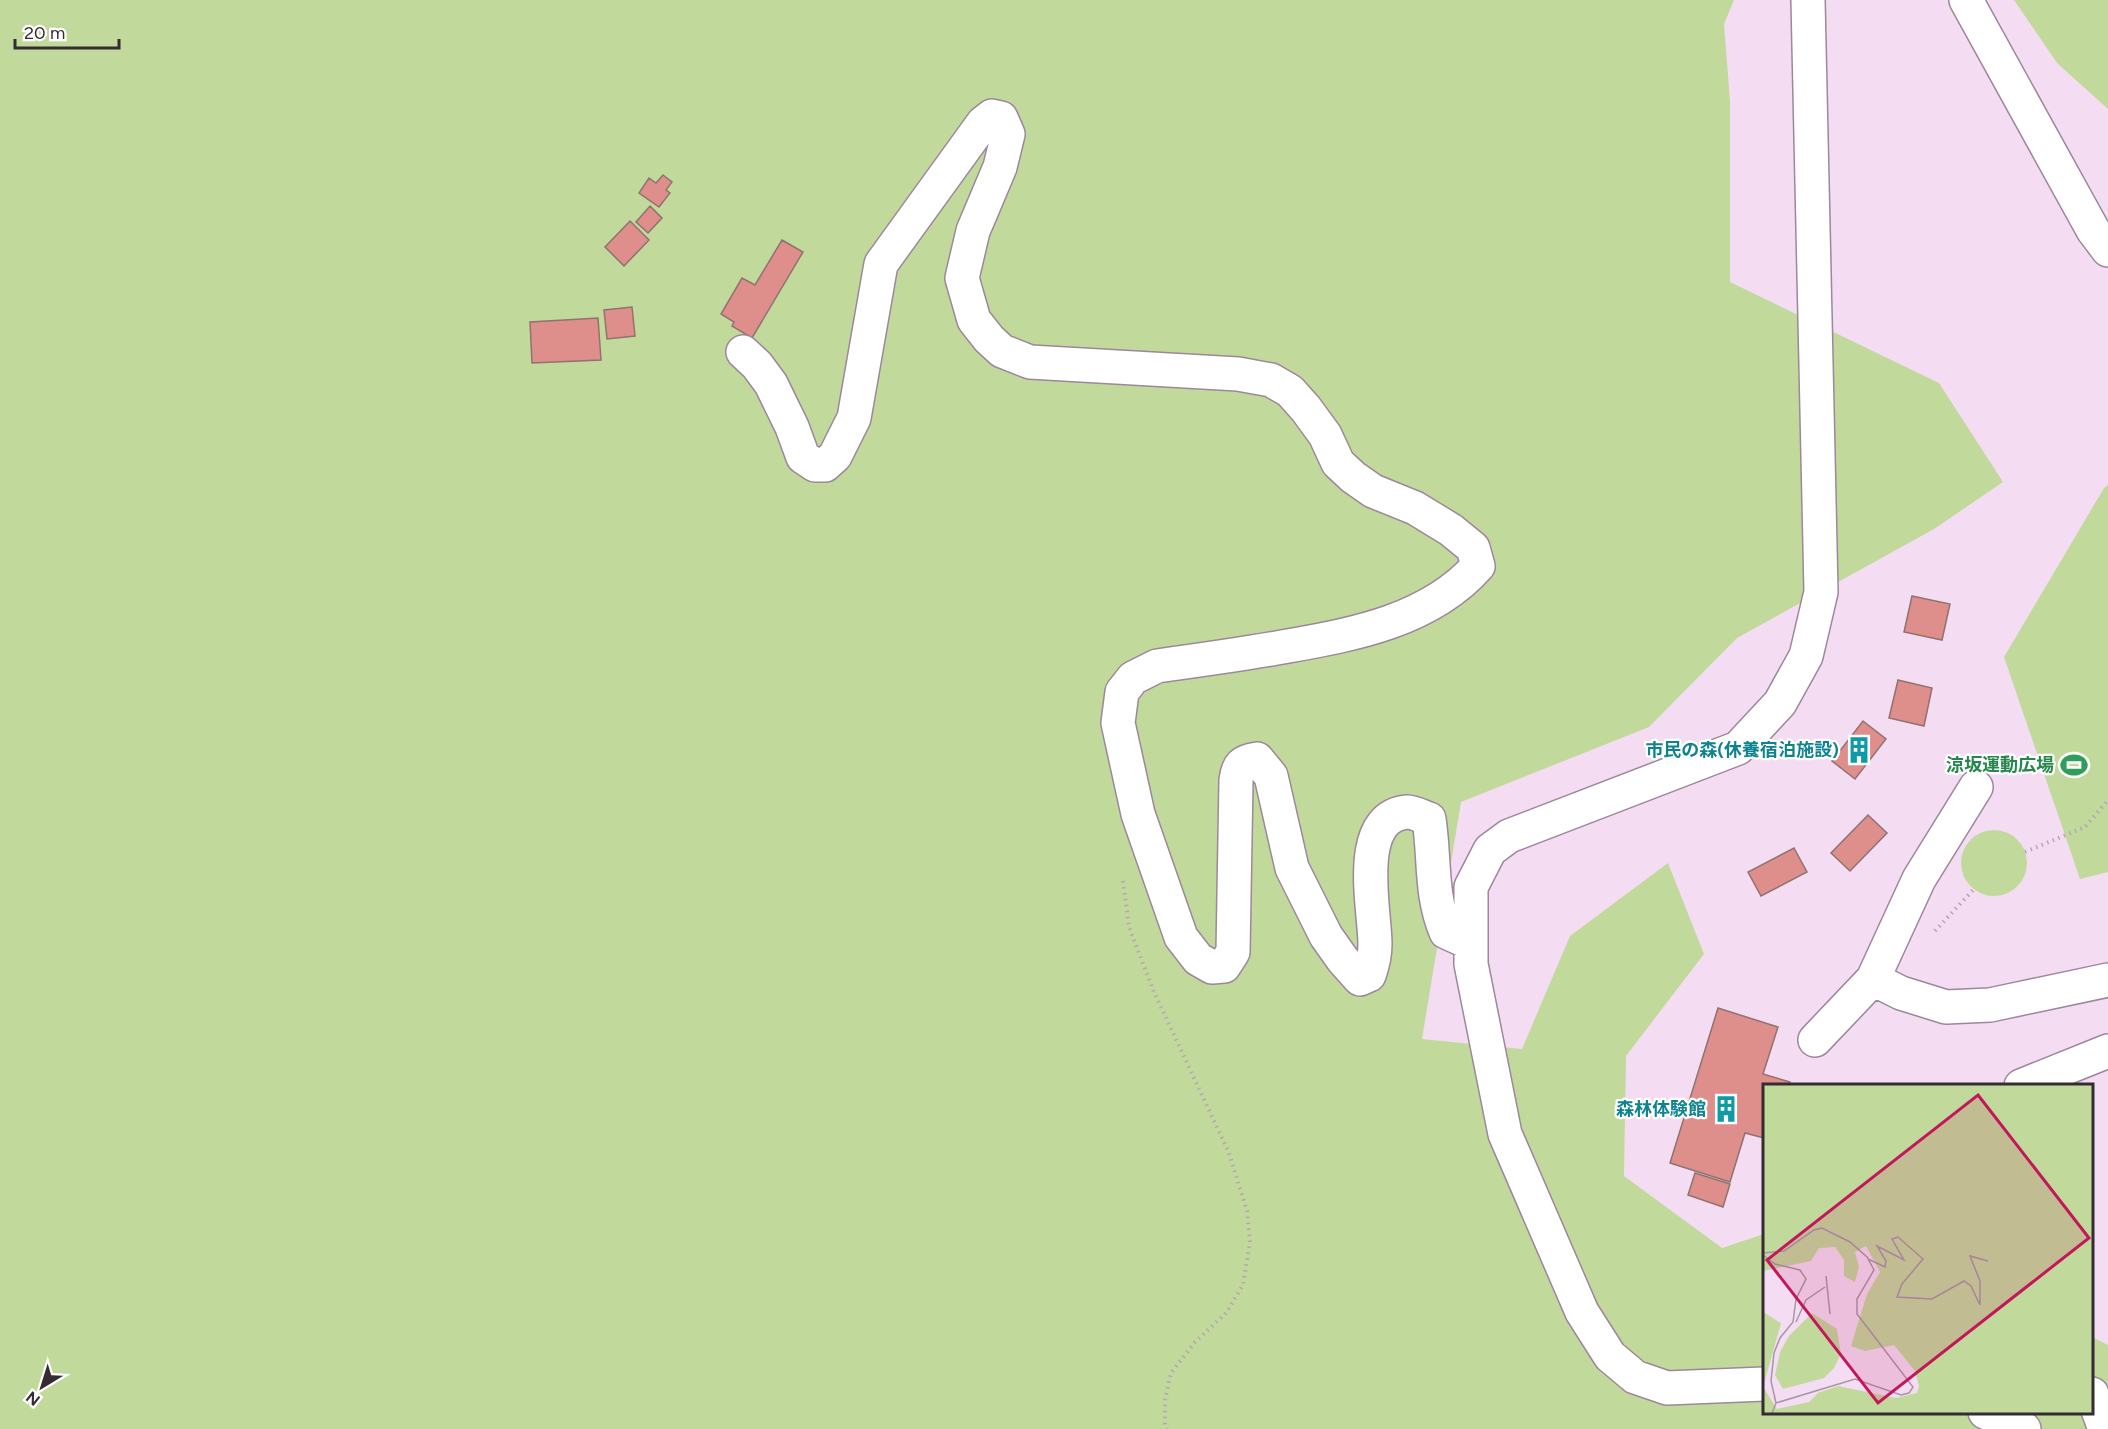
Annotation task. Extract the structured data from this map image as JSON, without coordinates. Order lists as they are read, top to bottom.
{
  "places": {
    "building": ["市民の森(休養宿泊施設)", "森林体験館"],
    "sports": ["涼坂運動広場"]
  },
  "scale_bar": "20 m",
  "north": "bottom left"
}
